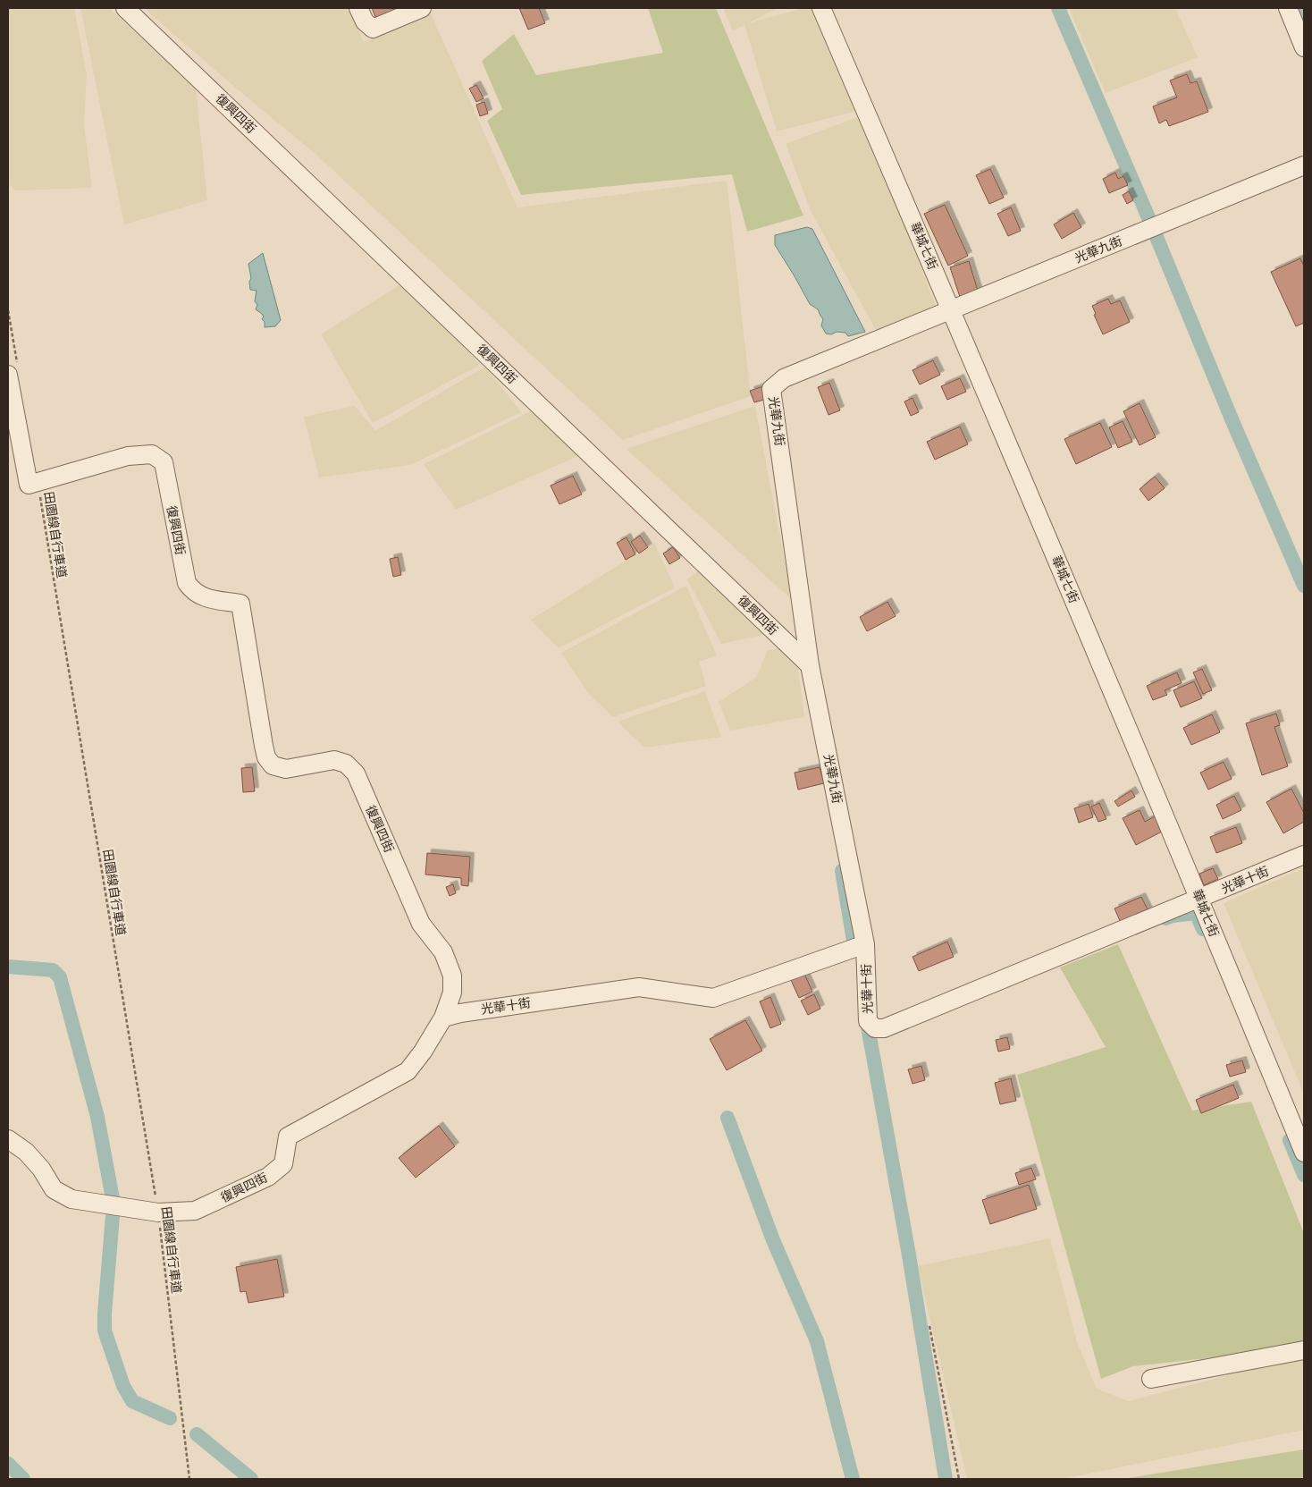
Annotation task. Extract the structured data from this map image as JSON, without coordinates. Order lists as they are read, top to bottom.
{
  "streets": {
    "street": [
      "復興四街",
      "華城七街",
      "光華九街",
      "光華十街"
    ],
    "path": ["田園線自行車道"]
  },
  "crossings": [
    ["復興四街", "光華九街"],
    ["復興四街", "田園線自行車道"],
    ["復興四街", "光華十街"],
    ["華城七街", "光華九街"],
    ["華城七街", "光華十街"],
    ["光華九街", "光華十街"]
  ]
}
